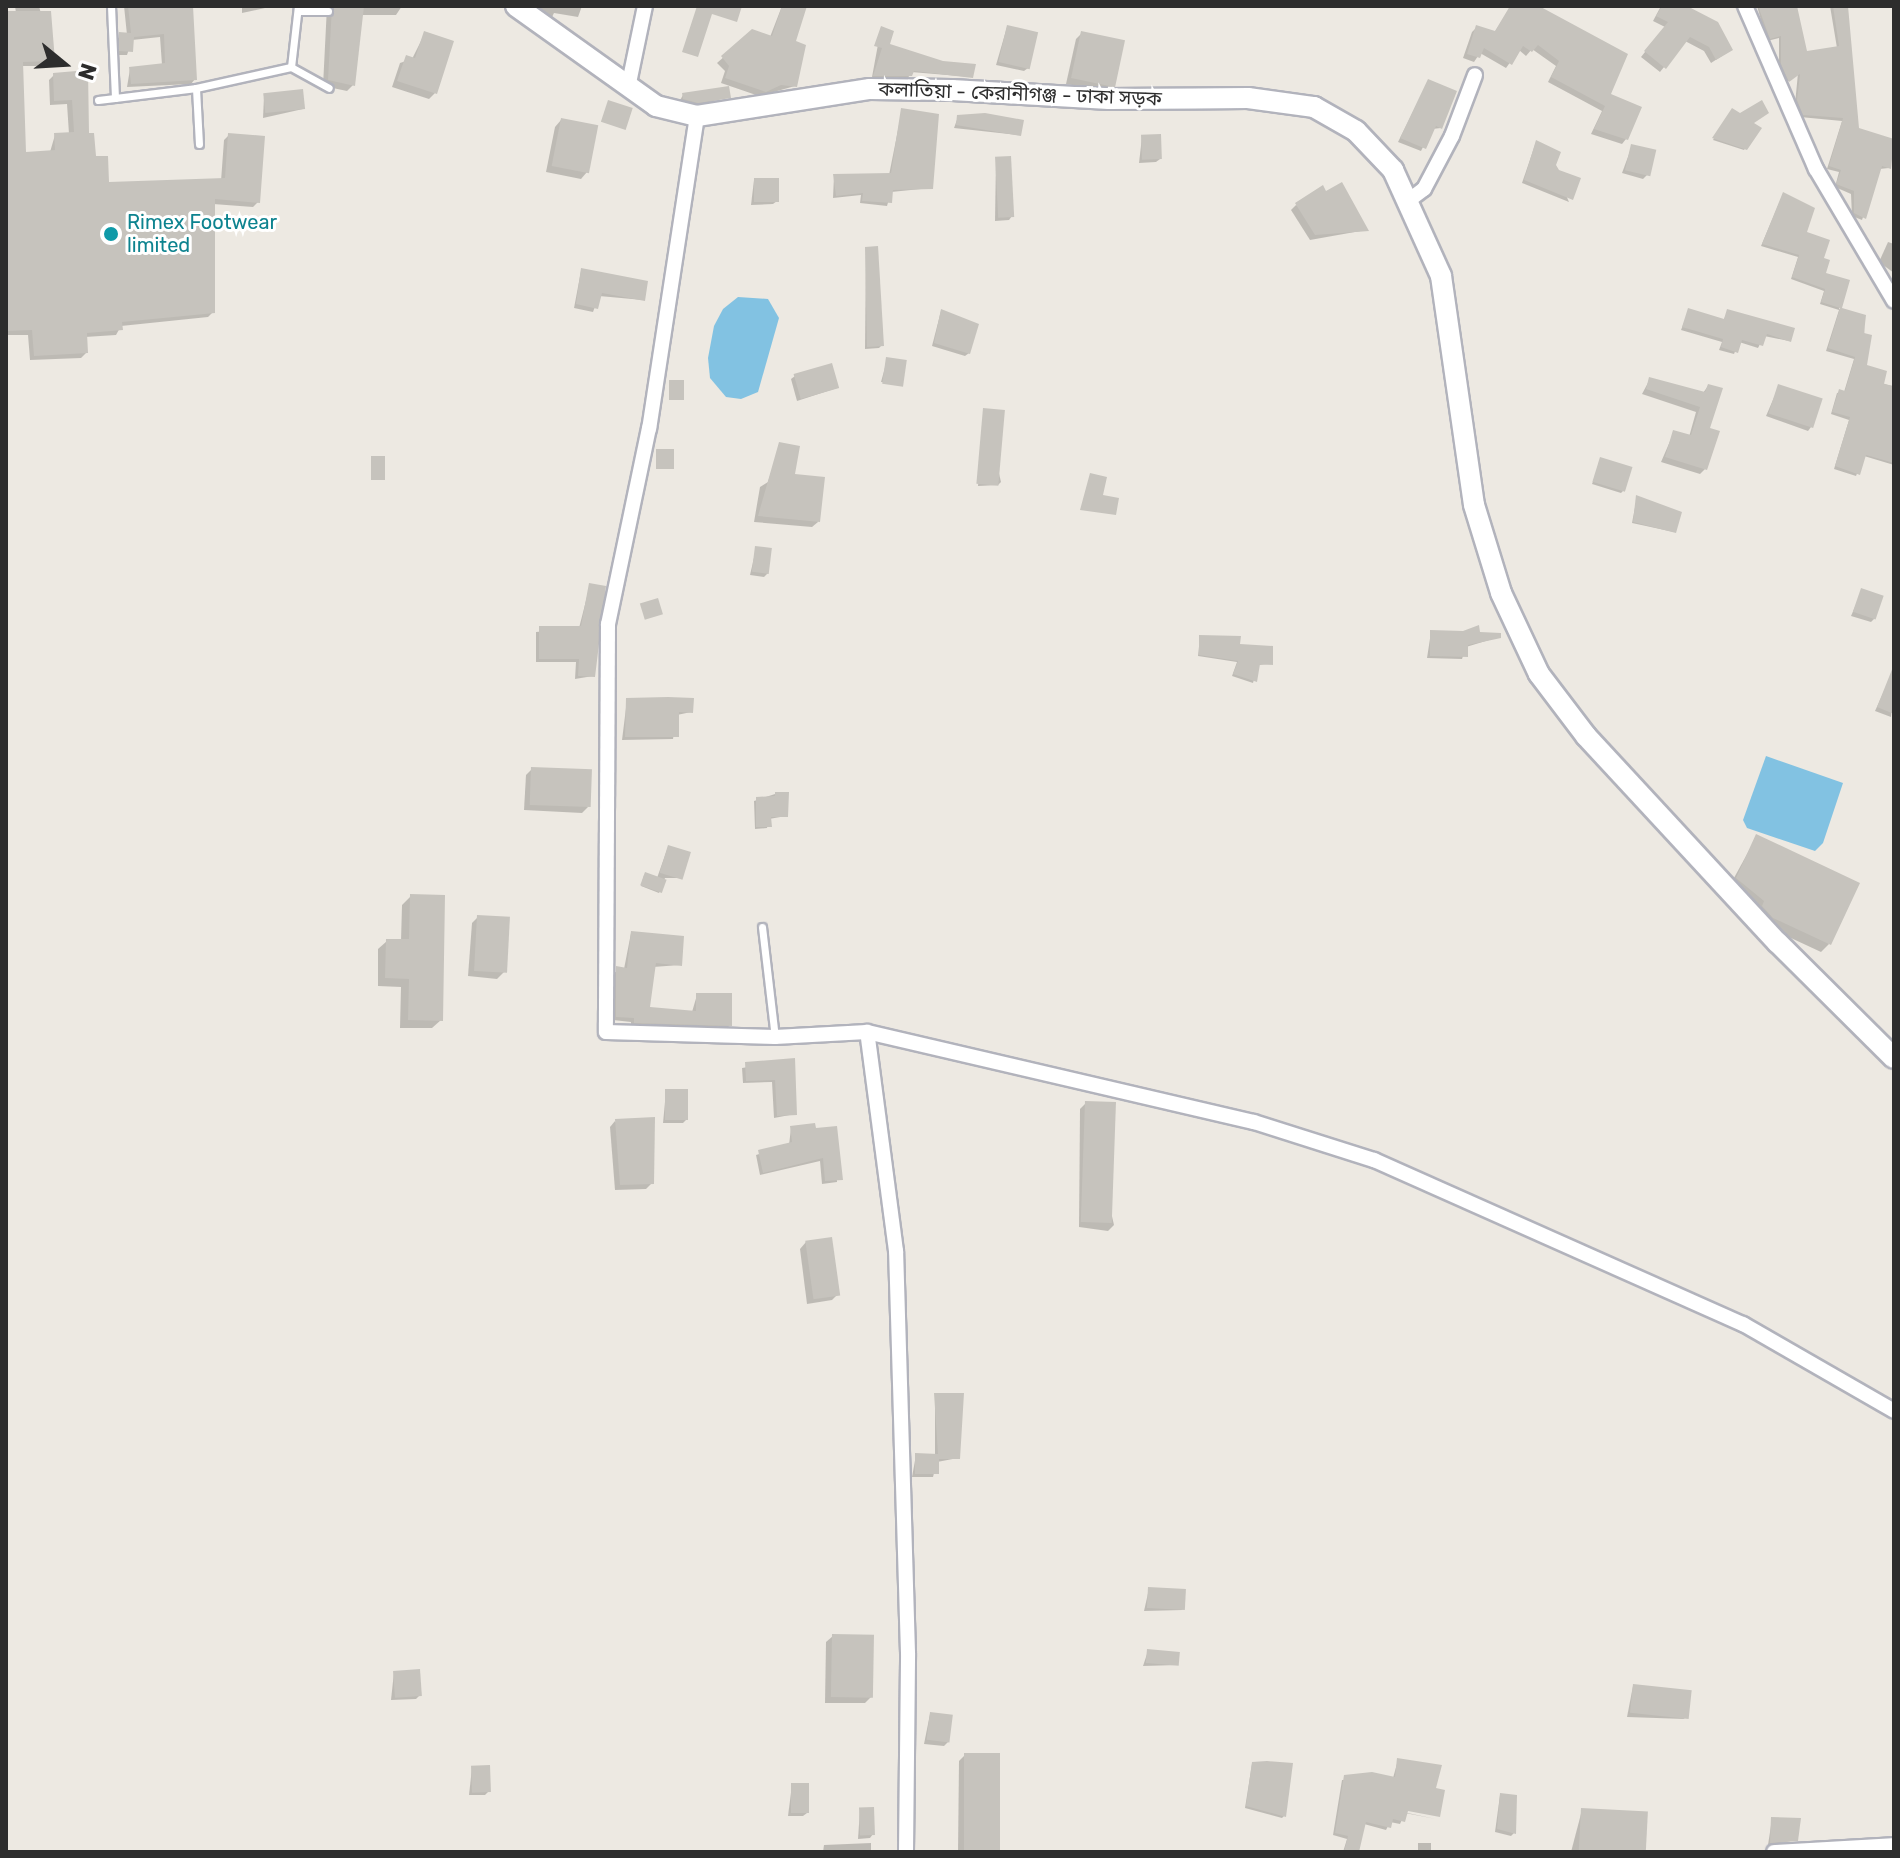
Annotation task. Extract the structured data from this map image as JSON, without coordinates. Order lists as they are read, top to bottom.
{
  "streets": {
    "main road": ["কলাতিয়া - কেরানীগঞ্জ - ঢাকা সড়ক"]
  },
  "places": ["Rimex Footwear limited"],
  "north": "right"
}
